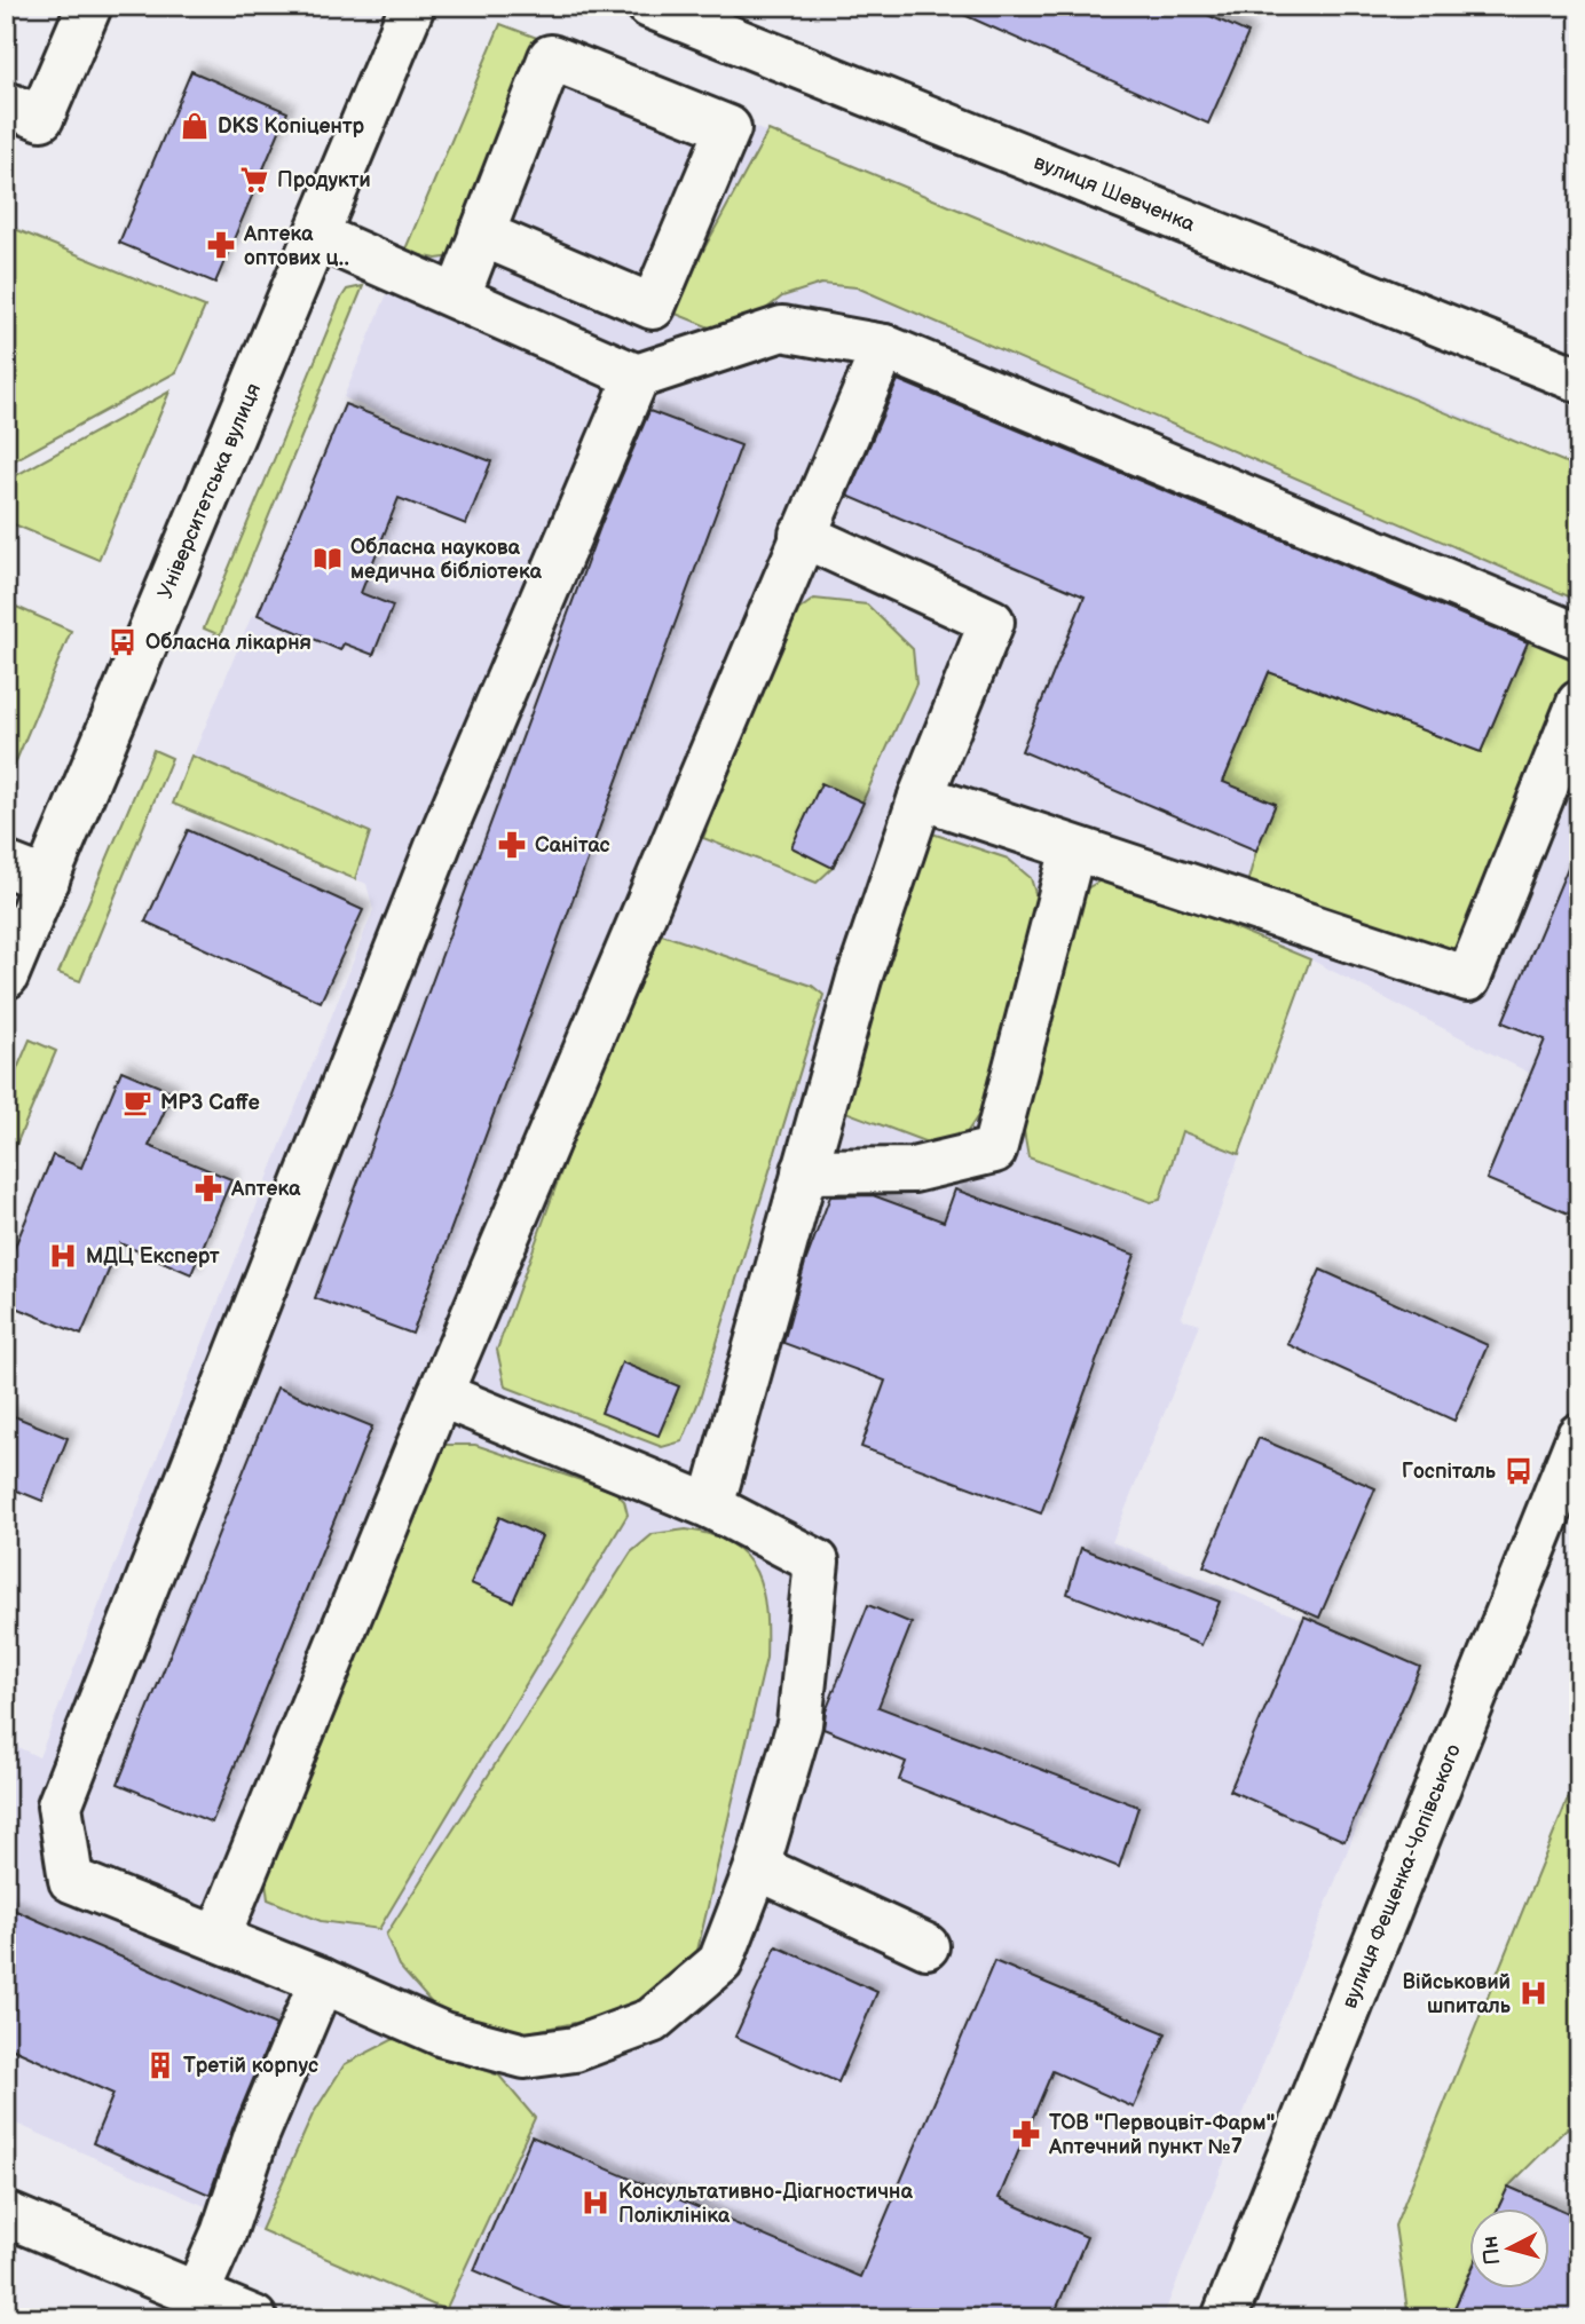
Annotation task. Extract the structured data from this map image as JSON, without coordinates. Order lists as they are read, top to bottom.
{
  "streets": {
    "street": ["вулиця Шевченка", "Університетська вулиця", "вулиця Фещенка-Чопівського"]
  },
  "places": {
    "shop": ["DKS Копіцентр"],
    "supermarket": ["Продукти"],
    "pharmacy": [
      "Аптека оптових ц‥",
      "Санітас",
      "Аптека",
      "ТОВ \"Первоцвіт-Фарм\" Аптечний пункт №7"
    ],
    "library": ["Обласна наукова медична бібліотека"],
    "bus stop": ["Обласна лікарня", "Госпіталь"],
    "cafe": ["MP3 Caffe"],
    "hospital": ["МДЦ Експерт", "Військовий шпиталь", "Консультативно-Діагностична Поліклініка"],
    "building": ["Третій корпус"]
  },
  "north": "left"
}
